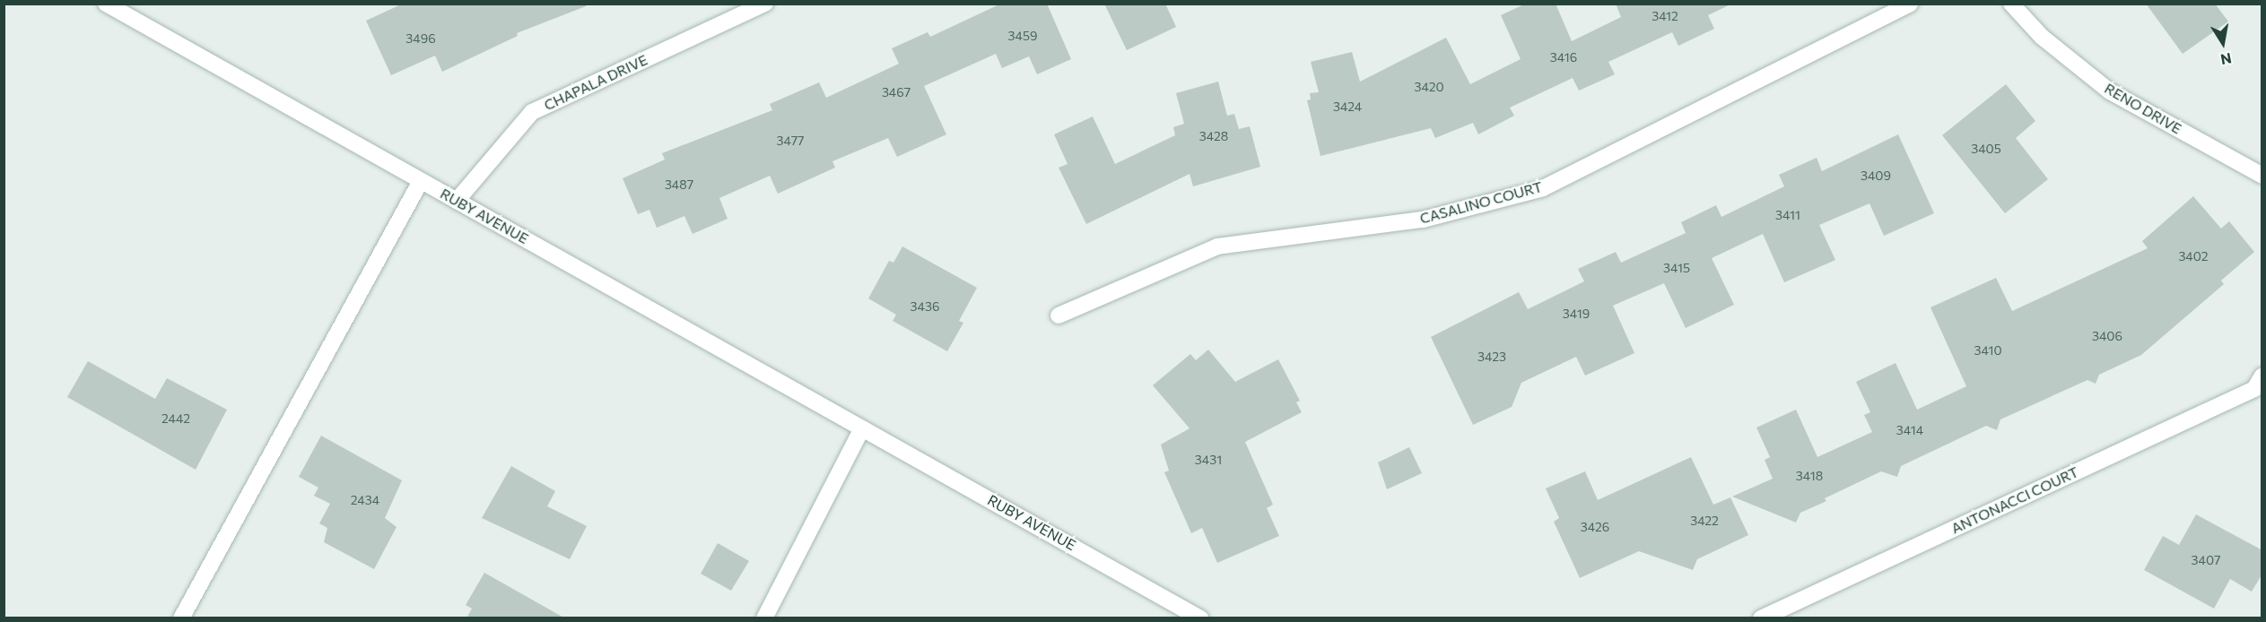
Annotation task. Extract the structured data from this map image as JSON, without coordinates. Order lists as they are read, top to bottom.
{
  "streets": {
    "street": [
      "CHAPALA DRIVE",
      "RENO DRIVE",
      "CASALINO COURT",
      "RUBY AVENUE",
      "ANTONACCI COURT"
    ]
  },
  "crossings": [
    ["CHAPALA DRIVE", "RUBY AVENUE"]
  ],
  "house_numbers": [
    "3412",
    "3459",
    "3496",
    "3416",
    "3420",
    "3467",
    "3424",
    "3428",
    "3477",
    "3405",
    "3409",
    "3487",
    "3411",
    "3402",
    "3415",
    "3436",
    "3419",
    "3406",
    "3410",
    "3423",
    "2442",
    "3414",
    "3431",
    "3418",
    "2434",
    "3422",
    "3426",
    "3407"
  ],
  "north": "bottom"
}
